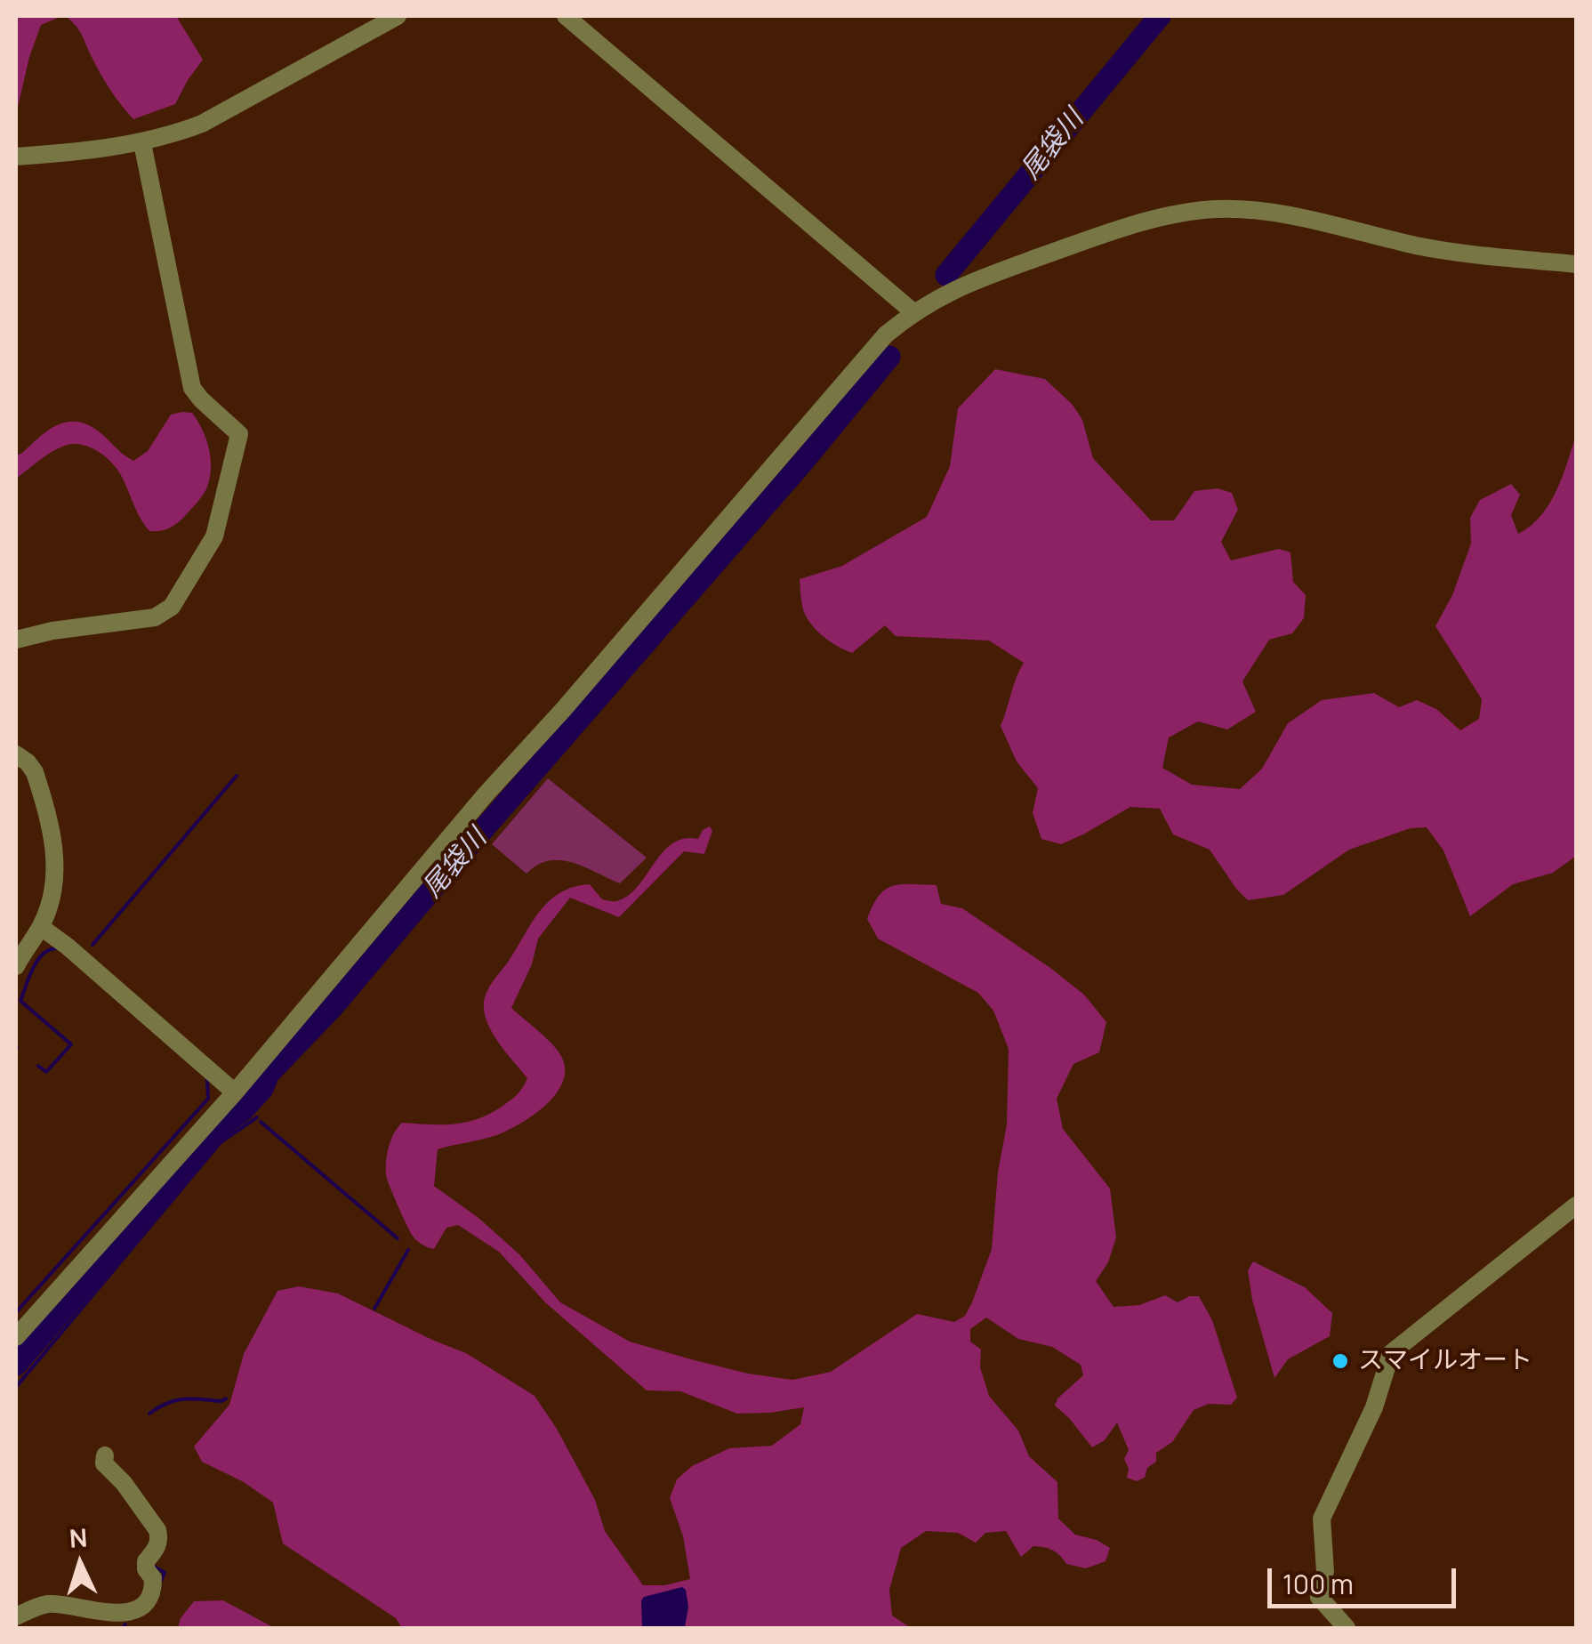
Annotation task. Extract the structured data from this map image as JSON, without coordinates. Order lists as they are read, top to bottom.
{
  "water": ["尾袋川"],
  "places": ["スマイルオート"],
  "scale_bar": "100 m",
  "north": "top"
}
